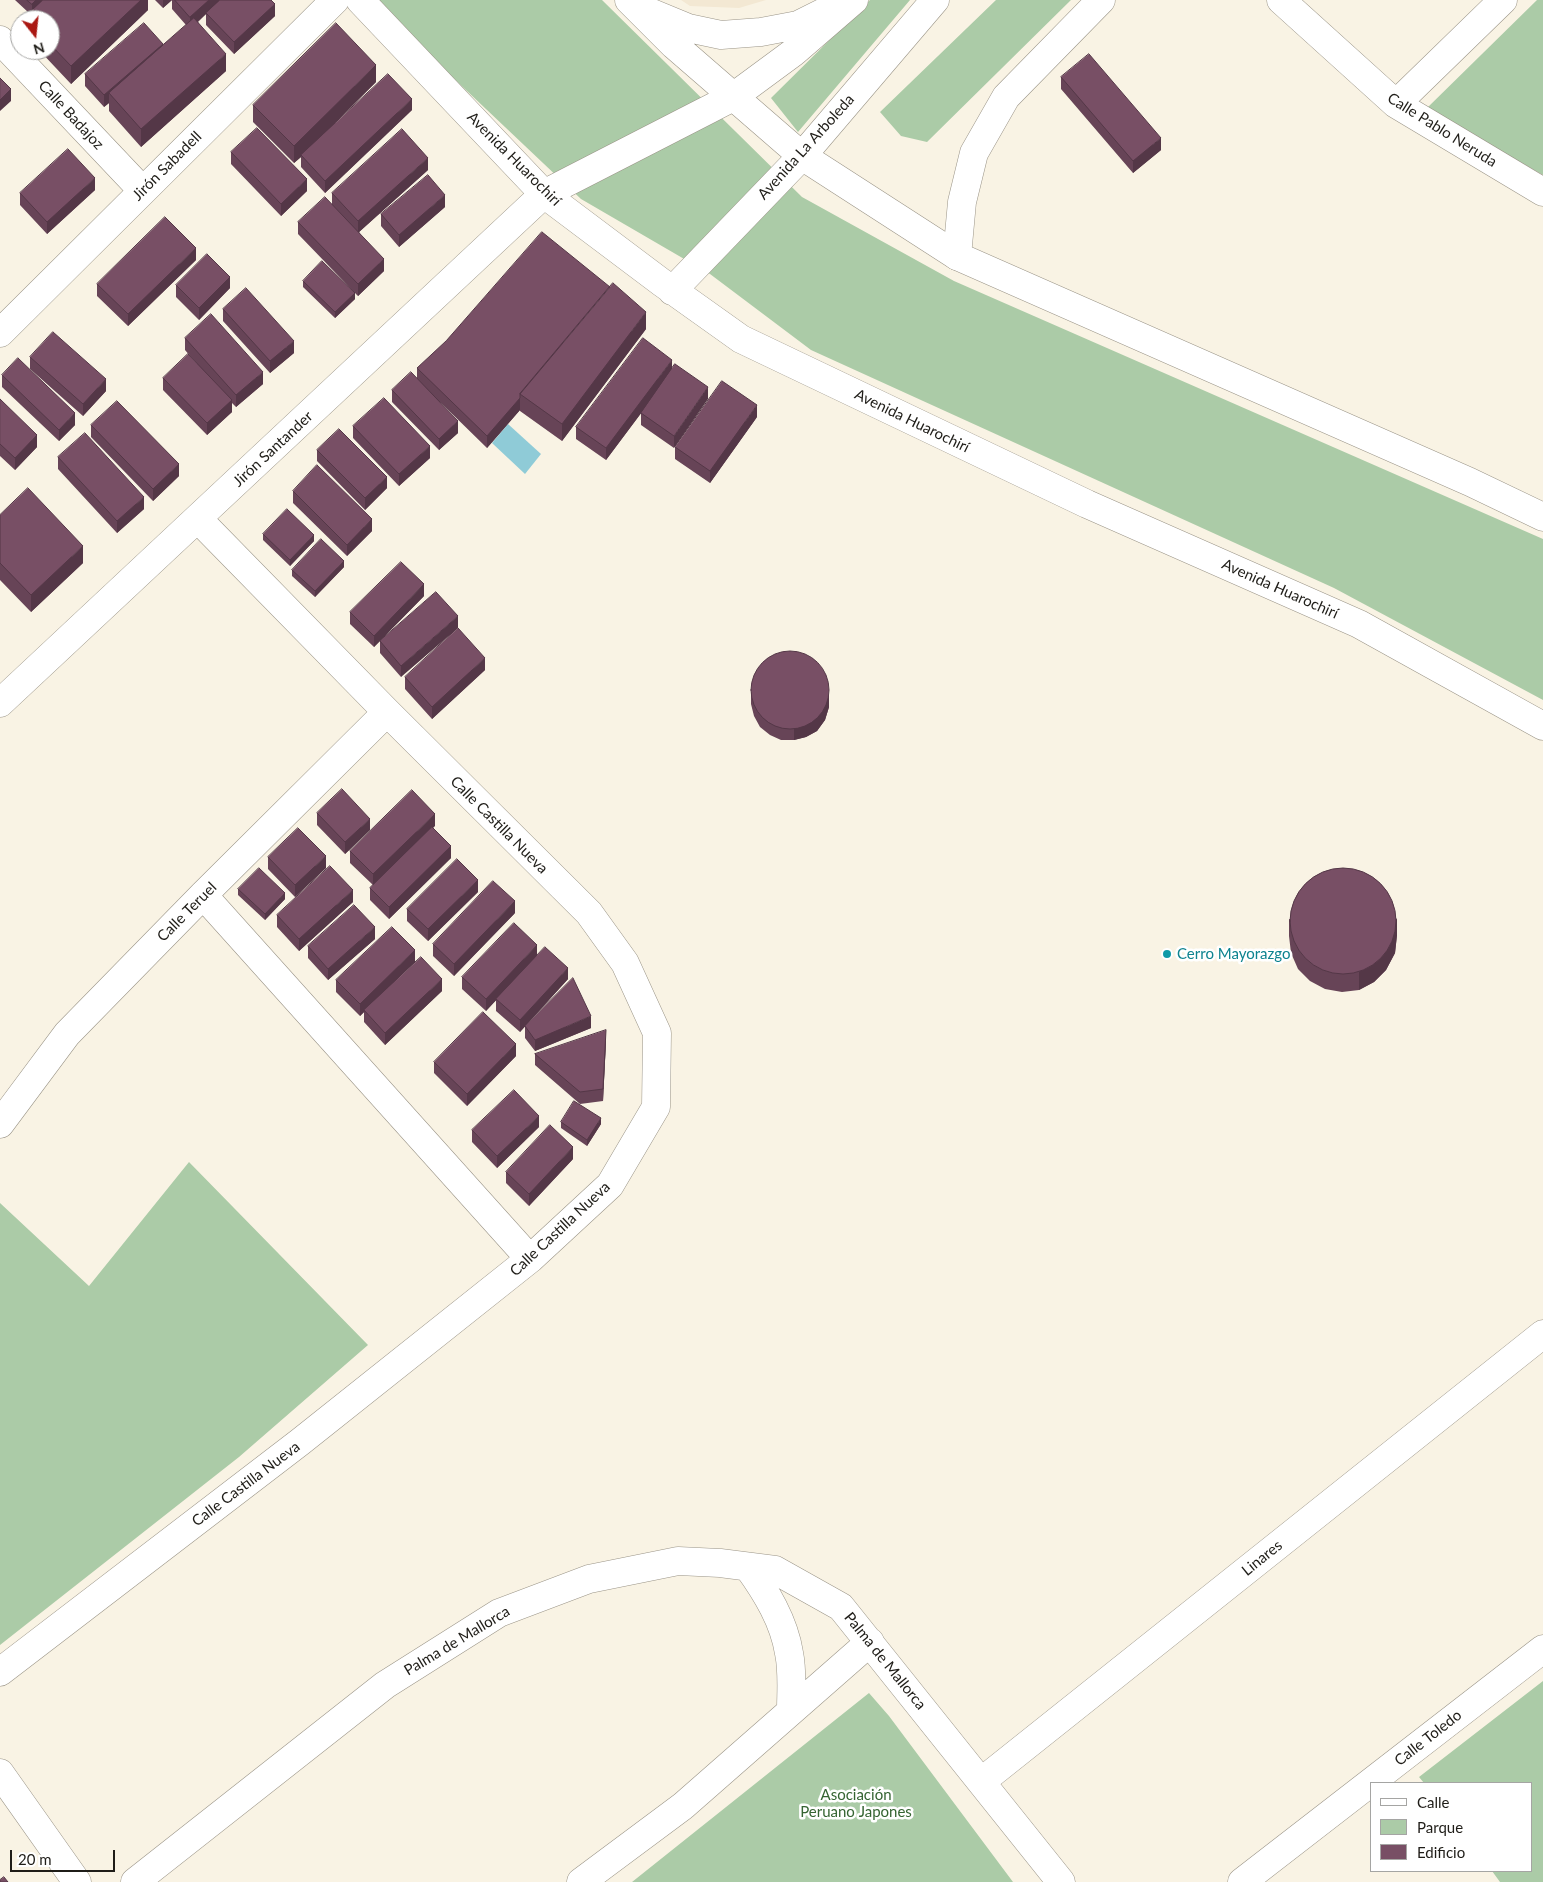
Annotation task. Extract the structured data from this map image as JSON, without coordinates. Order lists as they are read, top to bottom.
{
  "streets": {
    "street": [
      "Calle Badajoz",
      "Calle Pablo Neruda",
      "Avenida La Arboleda",
      "Avenida Huarochirí",
      "Jirón Sabadell",
      "Jirón Santander",
      "Calle Castilla Nueva",
      "Calle Teruel",
      "Linares",
      "Palma de Mallorca",
      "Calle Toledo"
    ]
  },
  "crossings": [
    ["Calle Badajoz", "Jirón Sabadell"],
    ["Avenida La Arboleda", "Avenida Huarochirí"],
    ["Avenida Huarochirí", "Jirón Santander"],
    ["Jirón Santander", "Calle Castilla Nueva"],
    ["Calle Castilla Nueva", "Calle Teruel"],
    ["Linares", "Palma de Mallorca"]
  ],
  "parks": ["Asociación Peruano Japones"],
  "places": ["Cerro Mayorazgo"],
  "legend": ["Calle", "Parque", "Edificio"],
  "scale_bar": "20 m",
  "north": "bottom"
}
